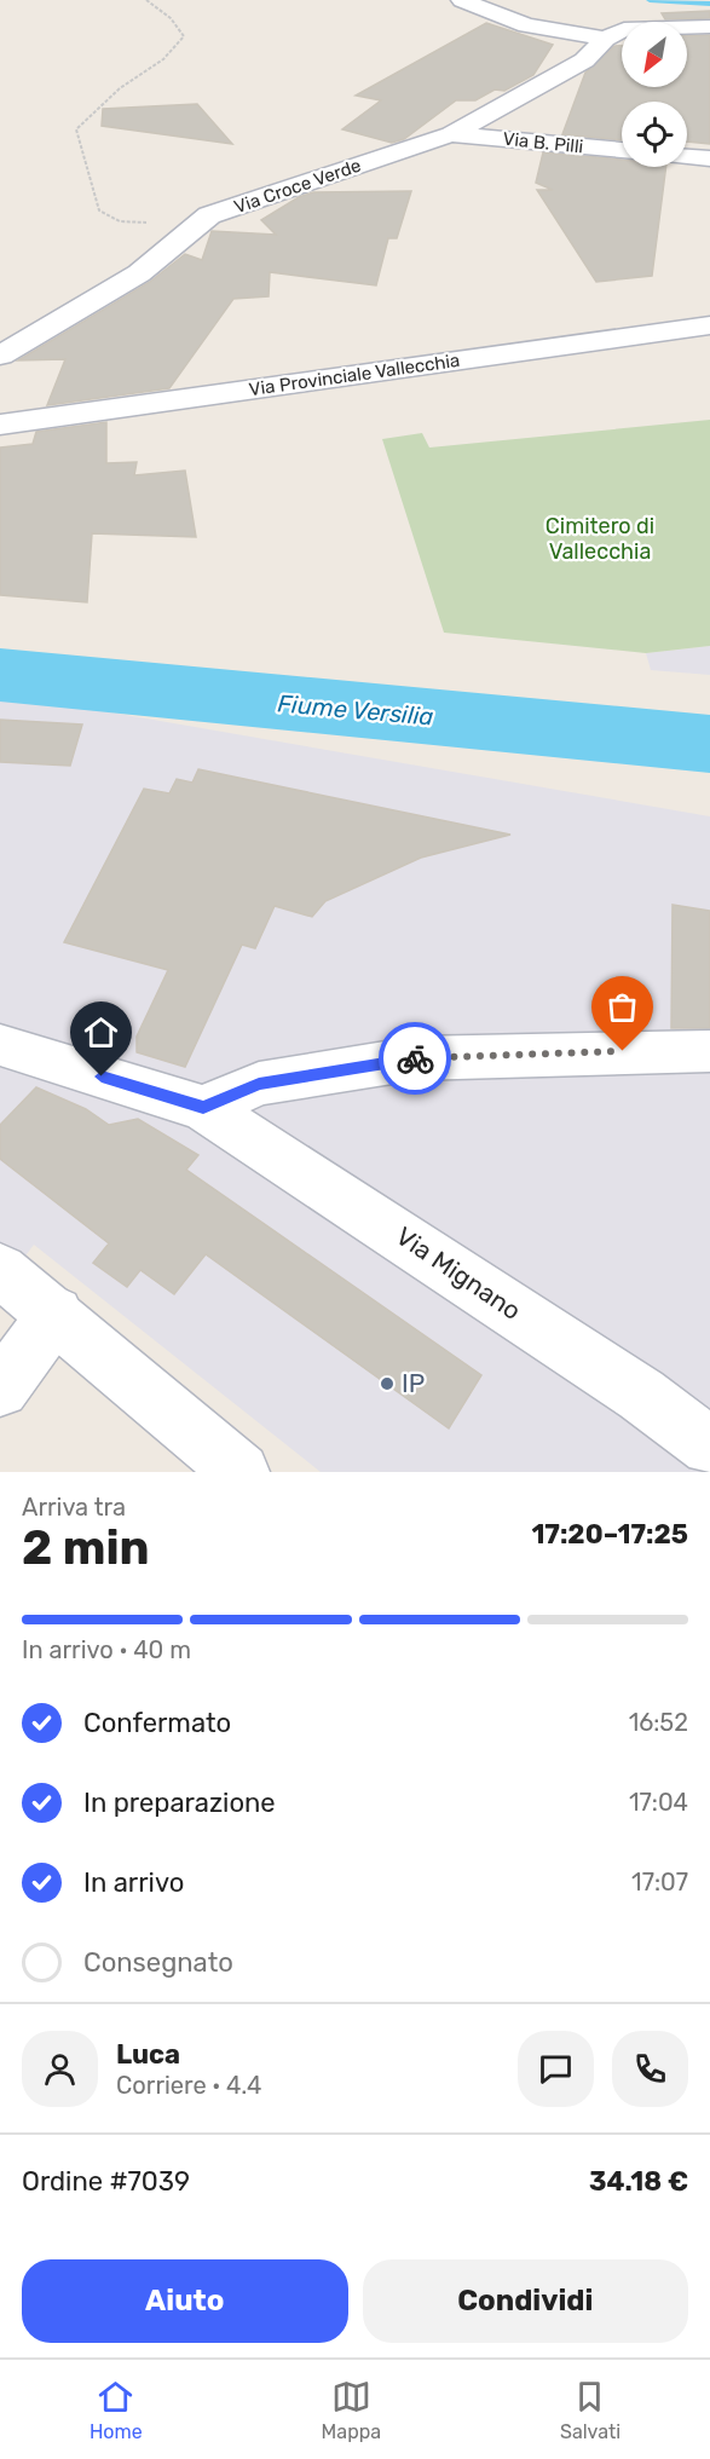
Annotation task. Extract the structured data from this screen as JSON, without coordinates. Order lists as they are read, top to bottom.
{
  "streets": {
    "street": [
      "Via B. Pilli",
      "Via Croce Verde",
      "Via Provinciale Vallecchia",
      "Via Mignano"
    ]
  },
  "crossings": [
    ["Via B. Pilli", "Via Croce Verde"]
  ],
  "water": ["Fiume Versilia"],
  "parks": ["Cimitero di Vallecchia"],
  "places": ["IP"],
  "north": "bottom left",
  "page": {
    "heading": ["2 min", "Arriva tra", "17:20–17:25"],
    "panel": [
      "Luca",
      "Corriere · 4.4",
      "Ordine #7039",
      "34.18 €"
    ],
    "bar": "In arrivo · 40 m",
    "list": [
      ["Confermato", "16:52"],
      ["In preparazione", "17:04"],
      ["In arrivo", "17:07"],
      "Consegnato"
    ],
    "buttons": ["Aiuto", "Condividi"],
    "tabs": ["Home", "Mappa", "Salvati"]
  }
}
